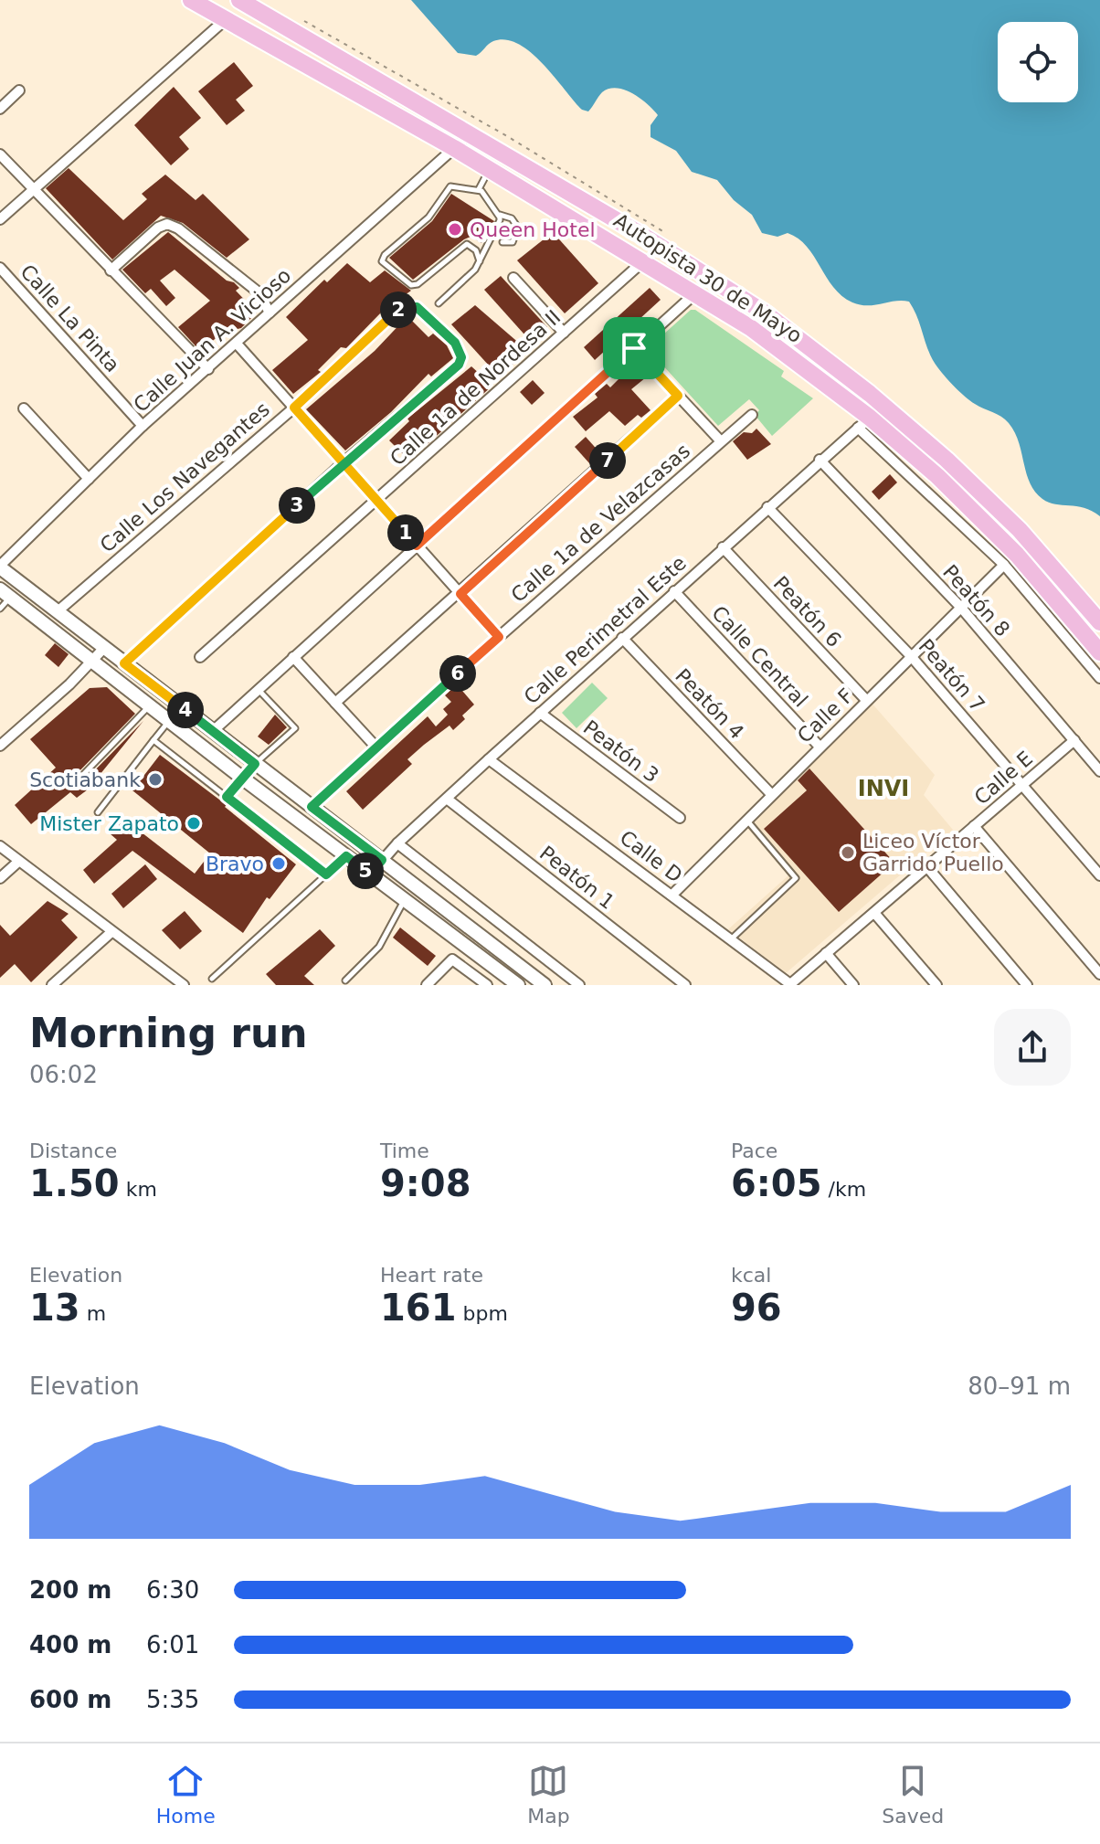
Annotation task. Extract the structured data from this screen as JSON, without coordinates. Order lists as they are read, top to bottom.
{
  "streets": {
    "highway": ["Autopista 30 de Mayo"],
    "street": [
      "Calle La Pinta",
      "Calle Juan A. Vicioso",
      "Calle 1a de Nordesa II",
      "Calle Los Navegantes",
      "Calle 1a de Velazcasas",
      "Peatón 8",
      "Peatón 6",
      "Calle Perimetral Este",
      "Calle Central",
      "Peatón 7",
      "Peatón 4",
      "Calle F",
      "Peatón 3",
      "Calle E",
      "Calle D",
      "Peatón 1"
    ]
  },
  "crossings": [
    ["Autopista 30 de Mayo", "Calle Juan A. Vicioso"],
    ["Autopista 30 de Mayo", "Calle 1a de Nordesa II"],
    ["Autopista 30 de Mayo", "Calle Perimetral Este"],
    ["Calle La Pinta", "Calle Juan A. Vicioso"],
    ["Peatón 8", "Calle Perimetral Este"],
    ["Peatón 8", "Calle F"],
    ["Peatón 8", "Calle E"],
    ["Peatón 6", "Calle Perimetral Este"],
    ["Peatón 6", "Calle F"],
    ["Calle Perimetral Este", "Calle Central"],
    ["Calle Perimetral Este", "Peatón 7"],
    ["Calle Perimetral Este", "Peatón 4"],
    ["Calle Perimetral Este", "Peatón 3"],
    ["Calle Perimetral Este", "Calle D"],
    ["Calle Perimetral Este", "Peatón 1"],
    ["Calle Central", "Calle F"],
    ["Peatón 7", "Calle F"],
    ["Peatón 7", "Calle E"],
    ["Peatón 4", "Calle F"],
    ["Calle F", "Calle D"],
    ["Calle E", "Calle D"]
  ],
  "districts": ["INVI"],
  "places": [
    "Queen Hotel",
    "Scotiabank",
    "Mister Zapato",
    "Liceo Víctor Garrido Puello",
    "Bravo"
  ],
  "page": {
    "pins": [
      "2",
      "7",
      "3",
      "1",
      "6",
      "4",
      "5"
    ],
    "heading": ["Morning run", "06:02"],
    "stats": [
      ["Distance", "1.50 km"],
      ["Time", "9:08"],
      ["Pace", "6:05 /km"],
      ["Elevation", "13 m"],
      ["Heart rate", "161 bpm"],
      ["kcal", "96"]
    ],
    "chart": ["Elevation", "80–91 m"],
    "list": [
      {
        "name": "200 m",
        "note": "6:30"
      },
      {
        "name": "400 m",
        "note": "6:01"
      },
      {
        "name": "600 m",
        "note": "5:35"
      }
    ],
    "tabs": ["Home", "Map", "Saved"]
  }
}
